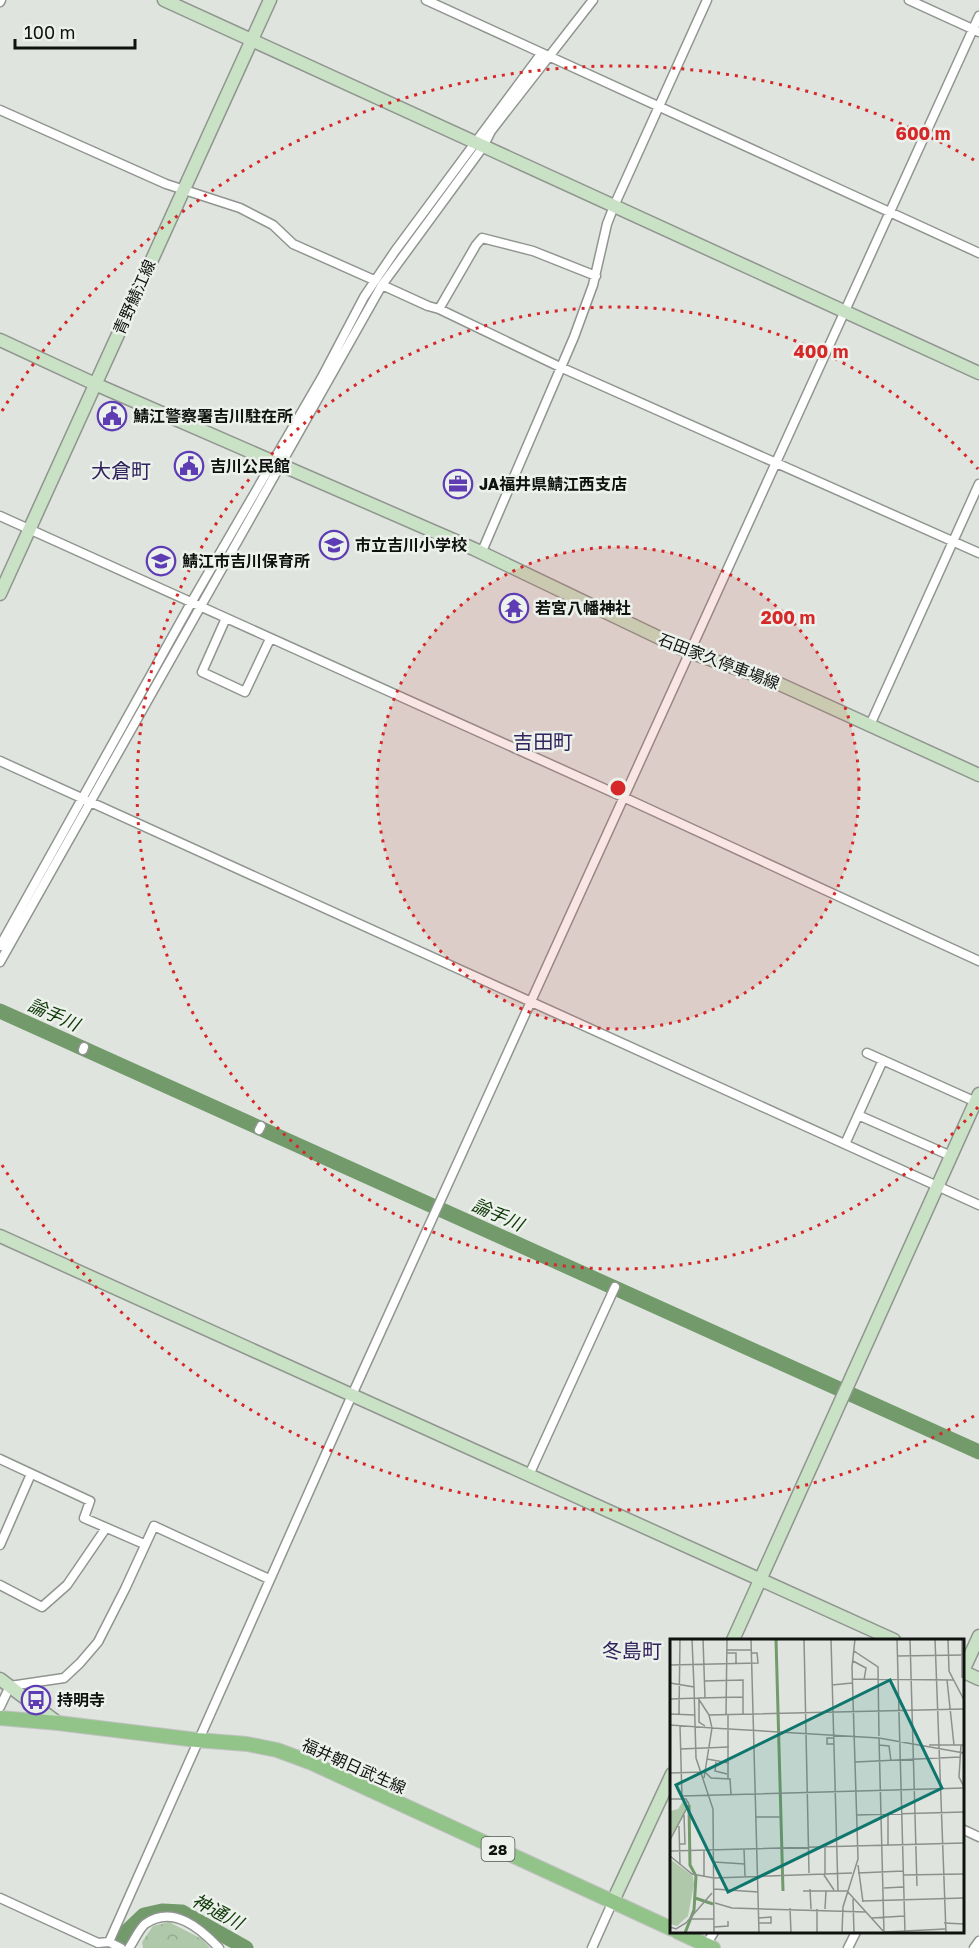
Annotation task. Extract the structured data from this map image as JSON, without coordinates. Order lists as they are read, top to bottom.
{
  "streets": {
    "main road": ["福井朝日武生線", "28"],
    "street": ["青野鯖江線", "石田家久停車場線"]
  },
  "crossings": [
    ["青野鯖江線", "石田家久停車場線"]
  ],
  "districts": ["大倉町", "吉田町", "冬島町"],
  "water": ["論手川", "神通川"],
  "places": {
    "public building": ["鯖江警察署吉川駐在所", "吉川公民館"],
    "office": ["JA福井県鯖江西支店"],
    "school or university": ["市立吉川小学校", "鯖江市吉川保育所"],
    "temple": ["若宮八幡神社"],
    "bus stop": ["持明寺"]
  },
  "scale_bar": "100 m",
  "rings": ["600 m", "400 m", "200 m"]
}
